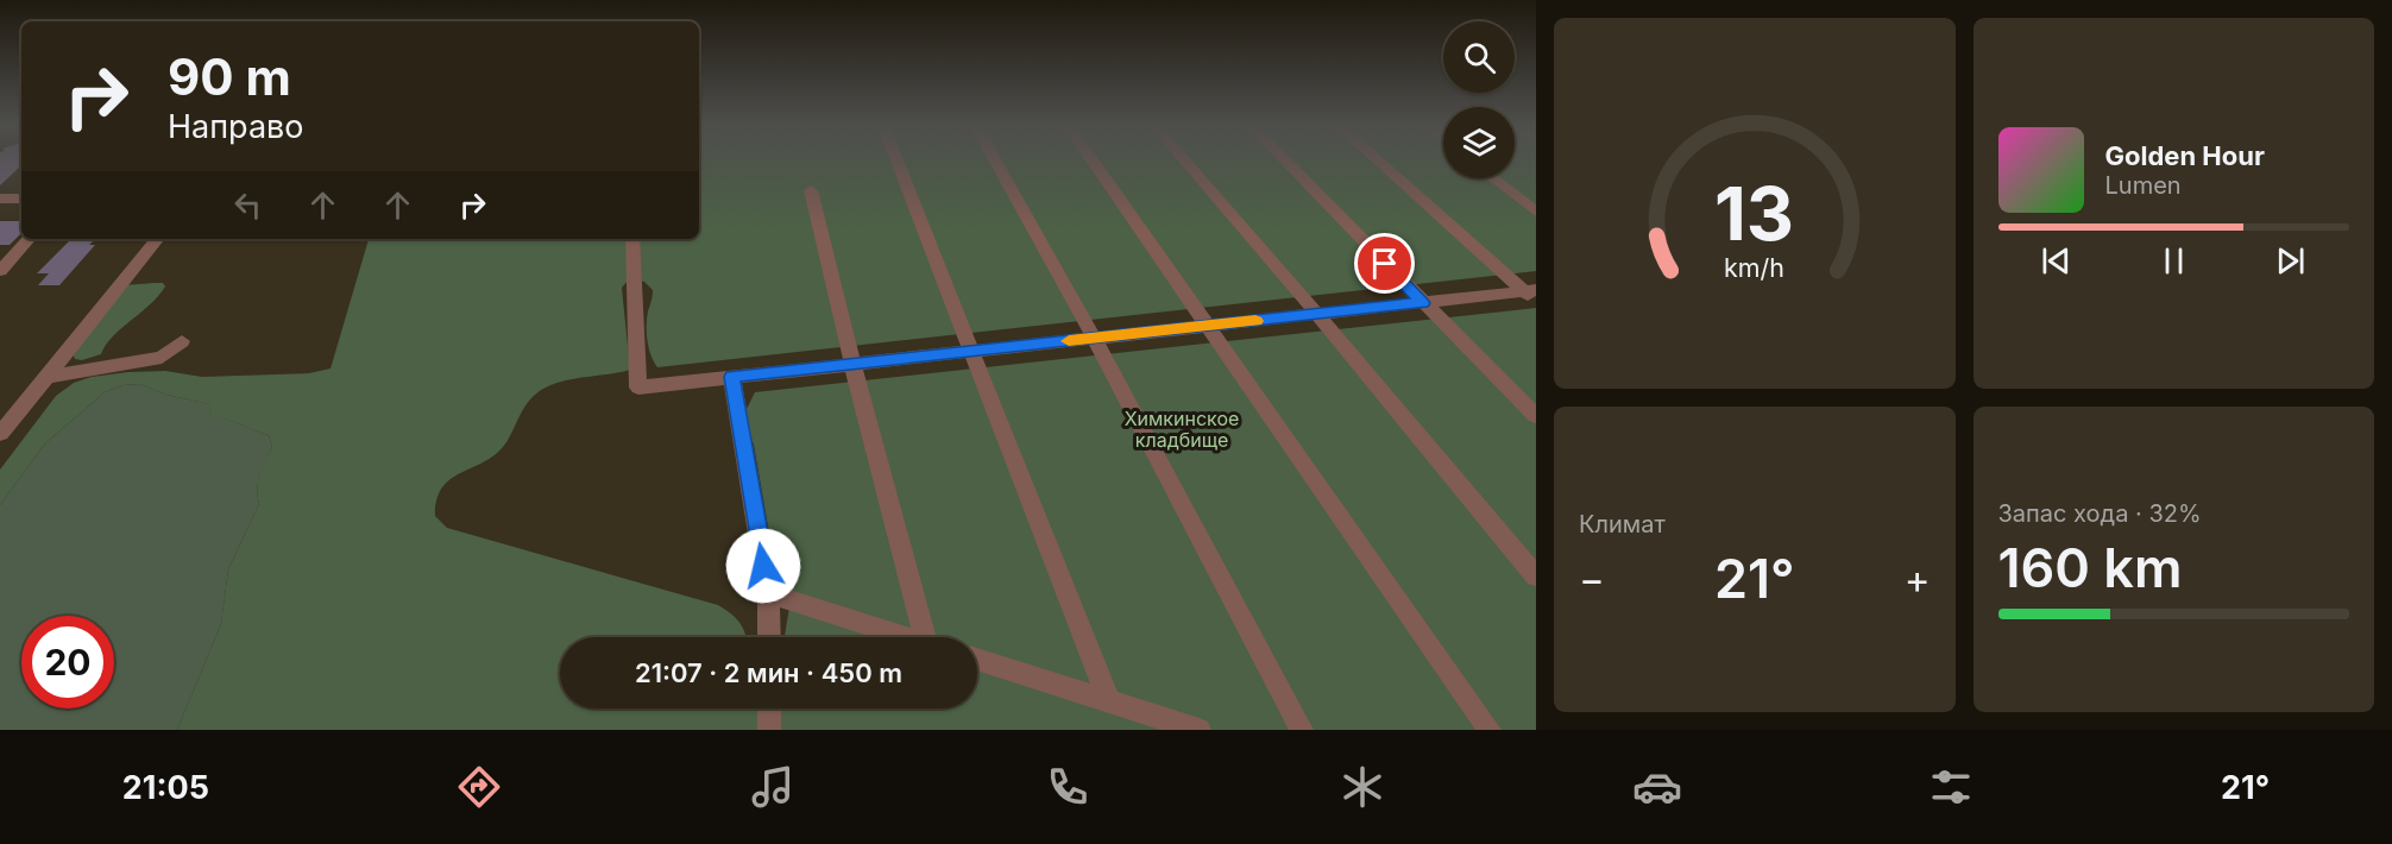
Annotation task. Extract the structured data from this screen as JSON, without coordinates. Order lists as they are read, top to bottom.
{
  "parks": ["Химкинское кладбище"],
  "page": {
    "turn": ["90 m", "Направо"],
    "song": ["Golden Hour", "Lumen"],
    "tile": [
      "Климат",
      ["Запас хода · 32%", "160 km"]
    ],
    "heat": ["−", "21°", "+"],
    "limit": "20",
    "trip": "21:07 · 2 мин · 450 m",
    "tabs": ["21:05", "21°"],
    "gauge": ["13", "km/h"]
  }
}
